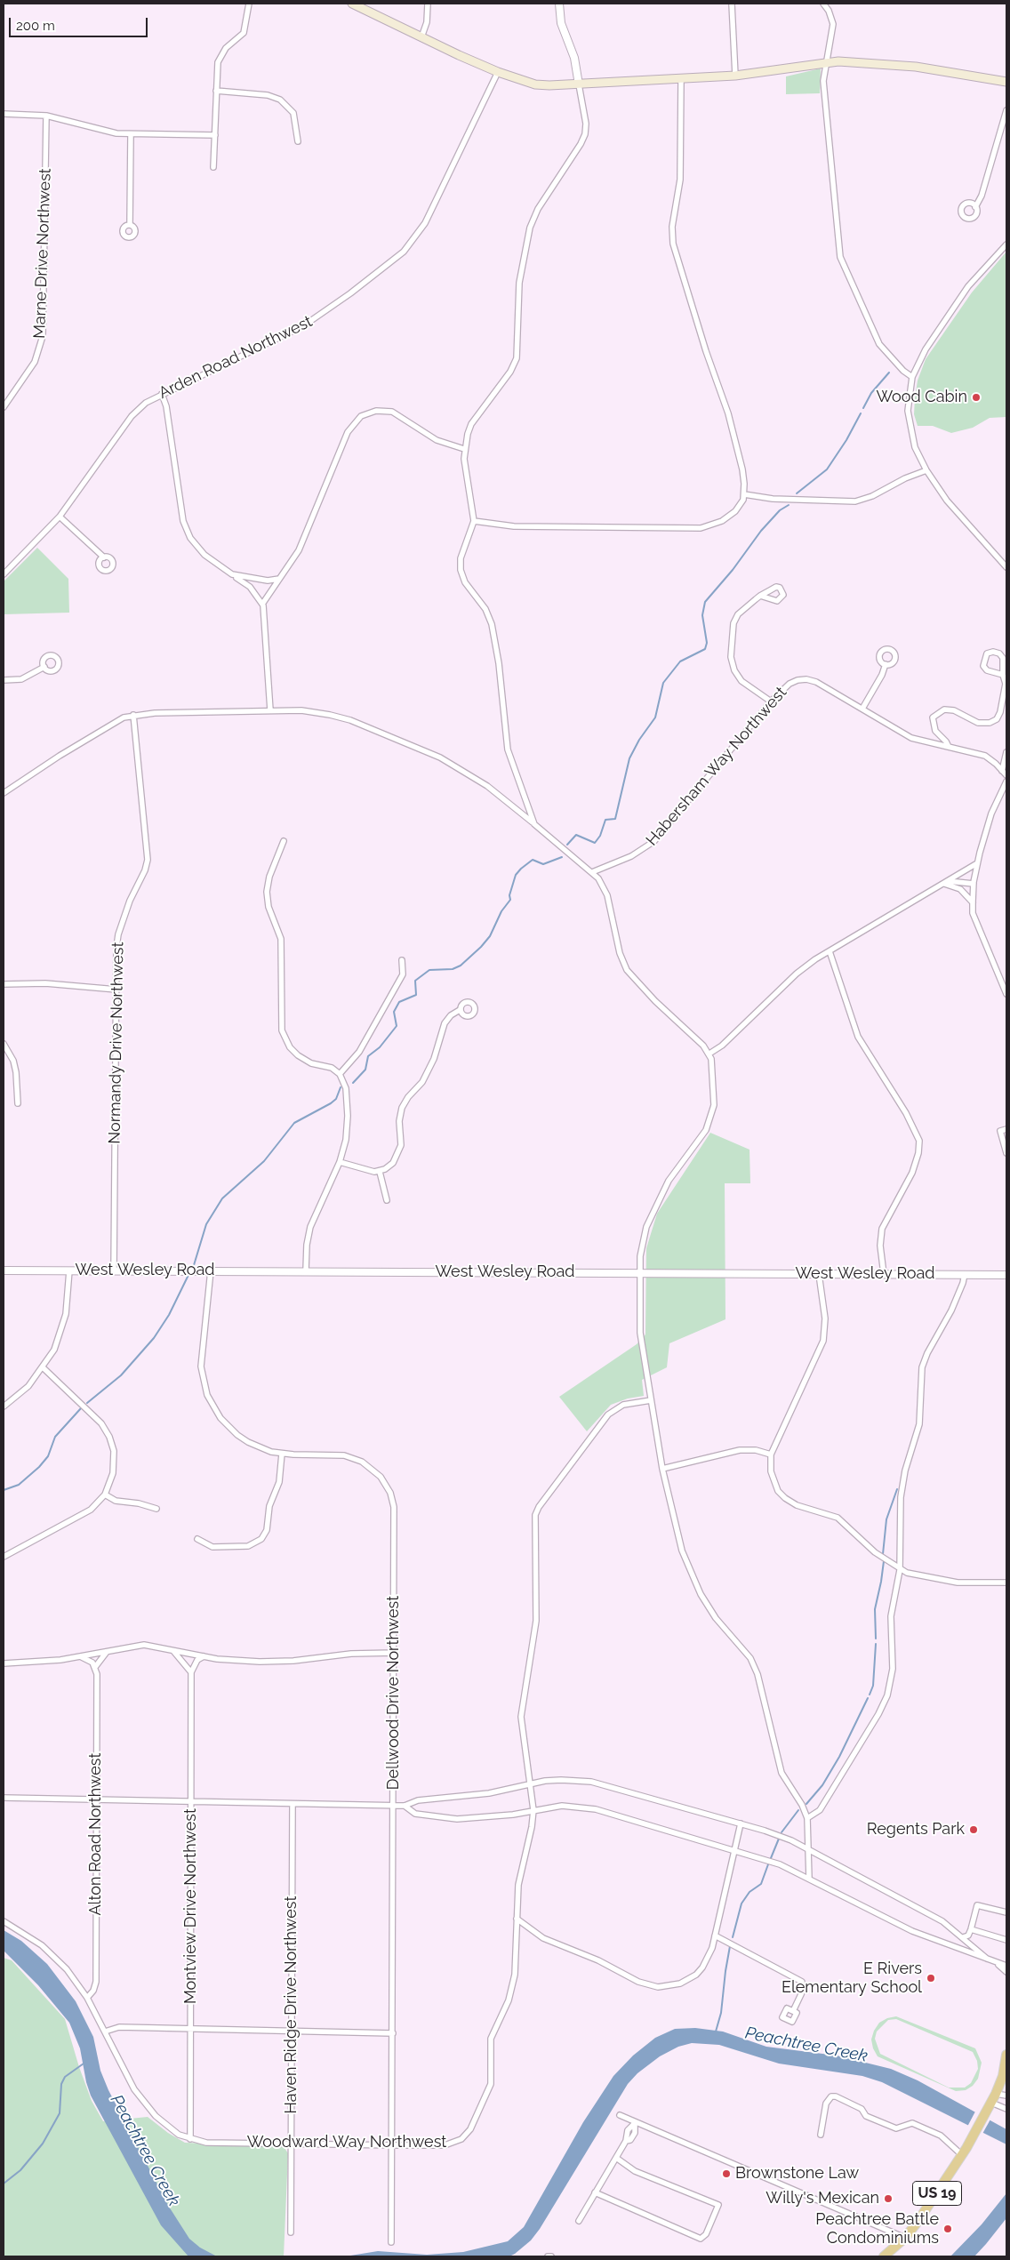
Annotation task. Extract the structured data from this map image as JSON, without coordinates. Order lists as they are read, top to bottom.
{
  "streets": {
    "highway": ["US 19"],
    "street": [
      "Marne Drive Northwest",
      "Arden Road Northwest",
      "Habersham Way Northwest",
      "Normandy Drive Northwest",
      "West Wesley Road",
      "Dellwood Drive Northwest",
      "Alton Road Northwest",
      "Montview Drive Northwest",
      "Haven Ridge Drive Northwest",
      "Woodward Way Northwest"
    ]
  },
  "crossings": [
    ["Normandy Drive Northwest", "West Wesley Road"],
    ["West Wesley Road", "Dellwood Drive Northwest"],
    ["Dellwood Drive Northwest", "Woodward Way Northwest"],
    ["Alton Road Northwest", "Woodward Way Northwest"],
    ["Montview Drive Northwest", "Woodward Way Northwest"],
    ["Haven Ridge Drive Northwest", "Woodward Way Northwest"]
  ],
  "water": ["Peachtree Creek"],
  "places": [
    "Wood Cabin",
    "Regents Park",
    "E Rivers Elementary School",
    "Brownstone Law",
    "Willy's Mexican",
    "Peachtree Battle Condominiums"
  ],
  "scale_bar": "200 m"
}
